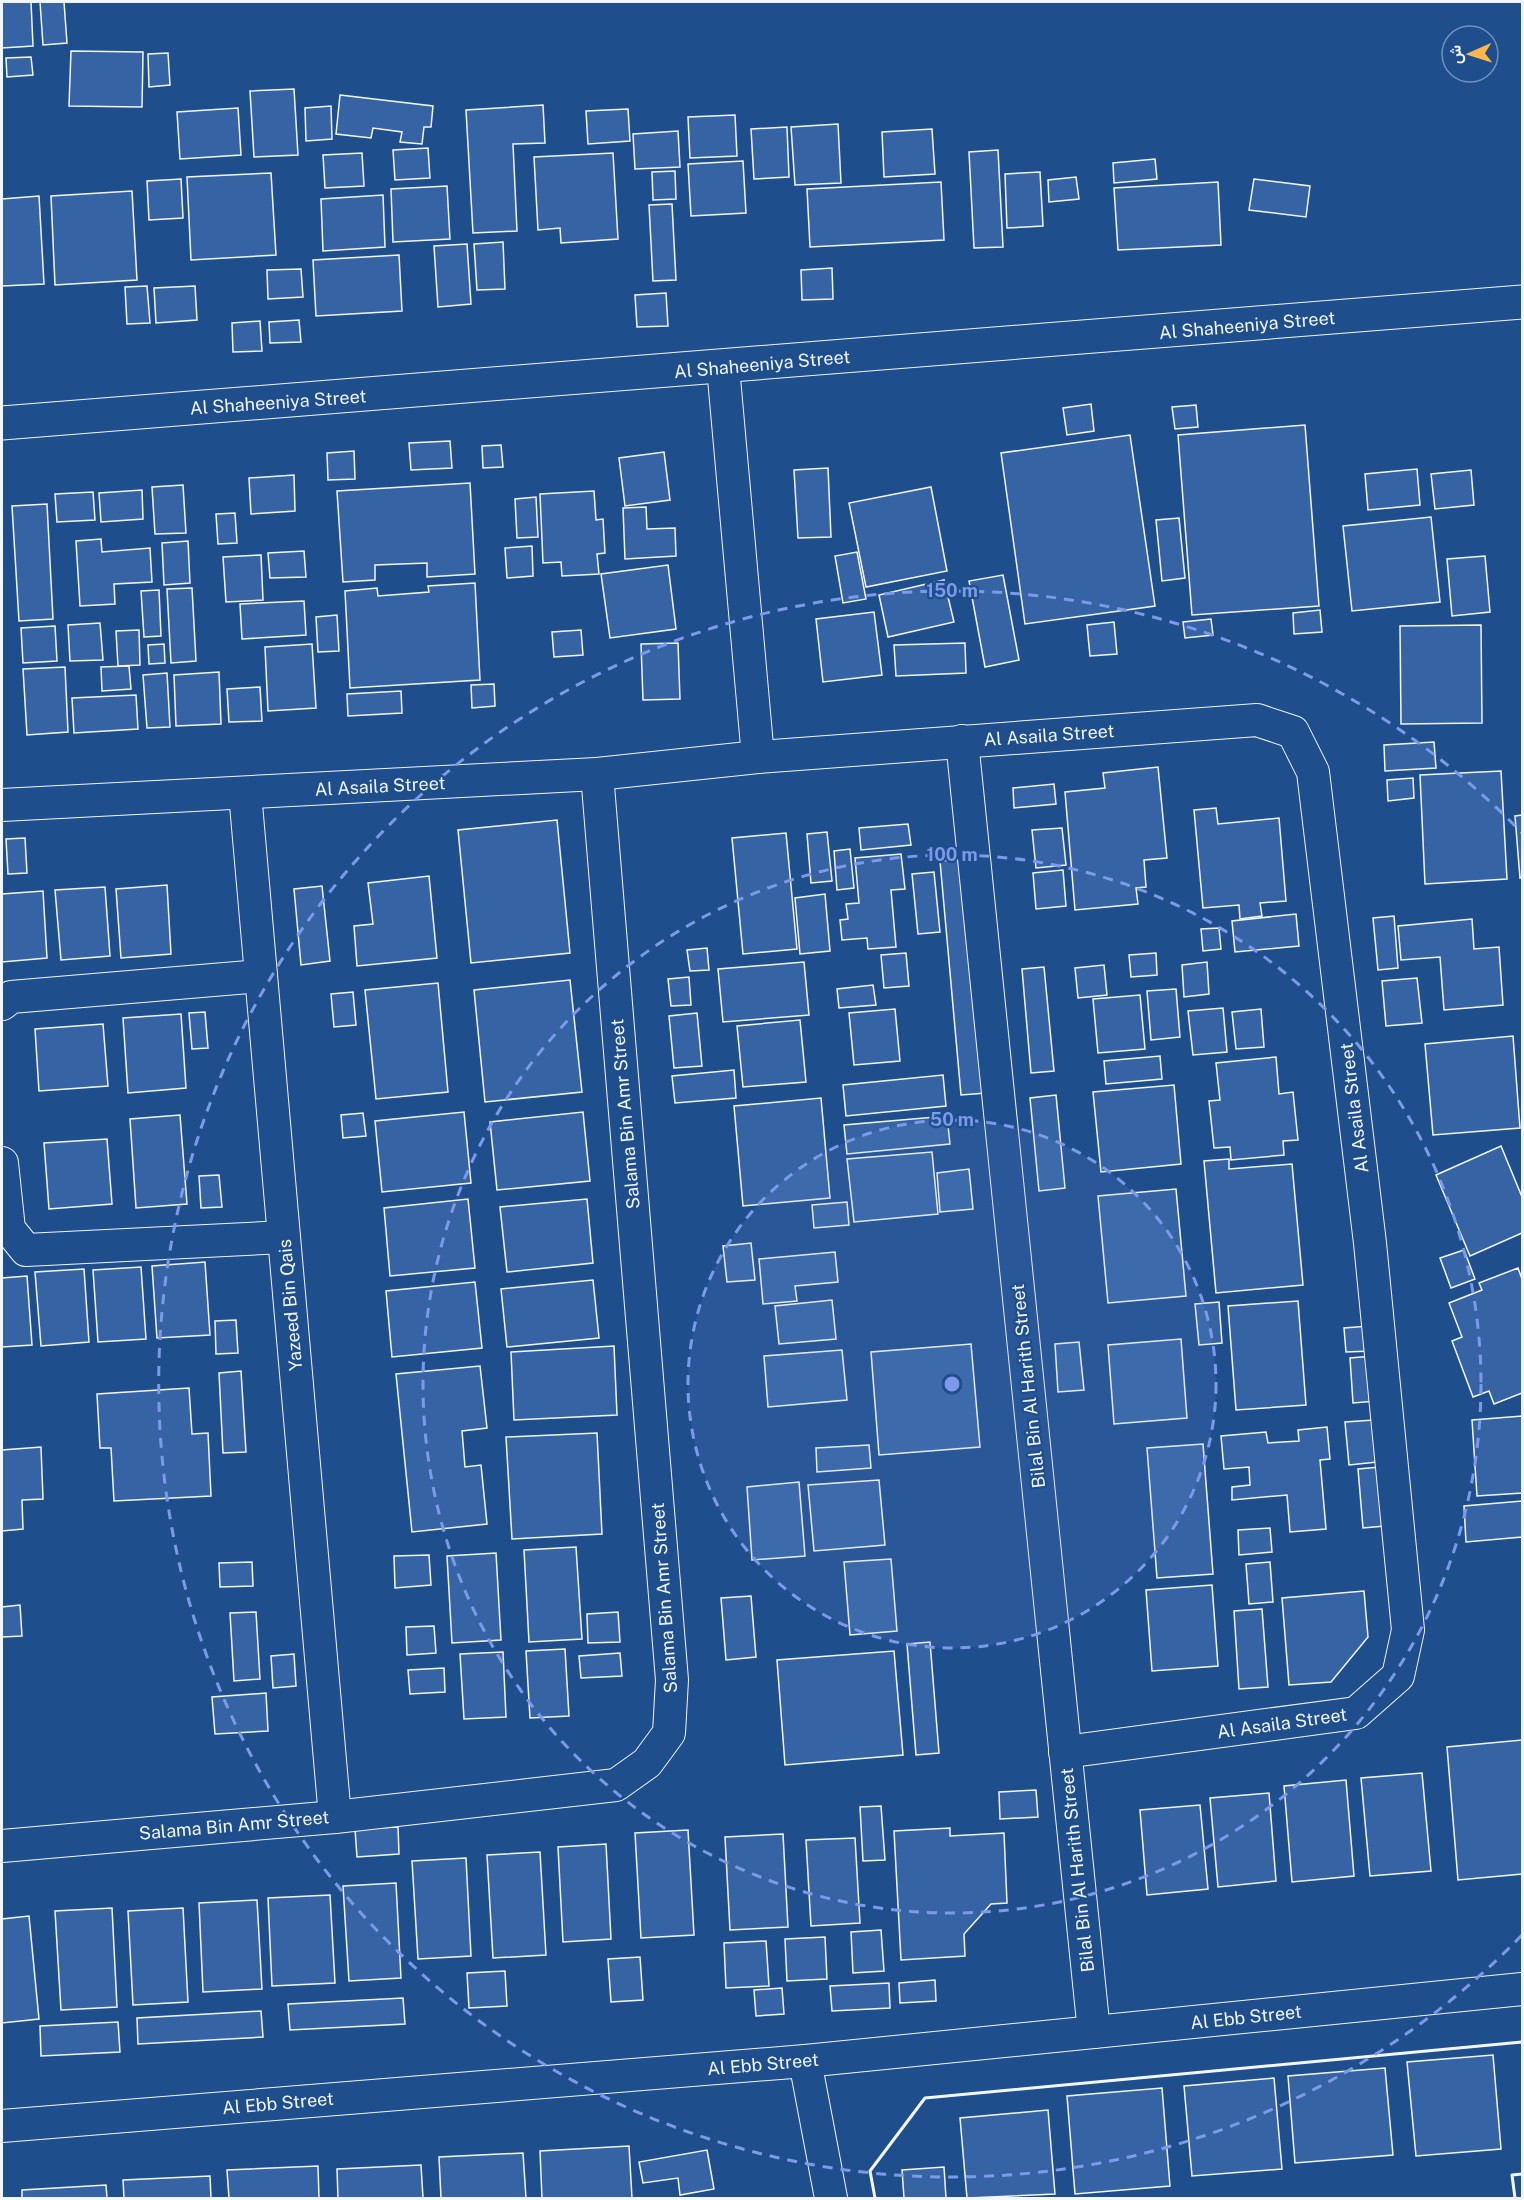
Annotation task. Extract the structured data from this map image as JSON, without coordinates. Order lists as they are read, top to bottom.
{
  "streets": {
    "street": [
      "Al Shaheeniya Street",
      "Al Asaila Street",
      "Salama Bin Amr Street",
      "Yazeed Bin Qais",
      "Bilal Bin Al Harith Street",
      "Al Ebb Street"
    ]
  },
  "crossings": [
    ["Al Asaila Street", "Salama Bin Amr Street"],
    ["Al Asaila Street", "Yazeed Bin Qais"],
    ["Al Asaila Street", "Bilal Bin Al Harith Street"],
    ["Salama Bin Amr Street", "Yazeed Bin Qais"],
    ["Bilal Bin Al Harith Street", "Al Ebb Street"]
  ],
  "north": "left",
  "rings": ["150 m", "100 m", "50 m"]
}
